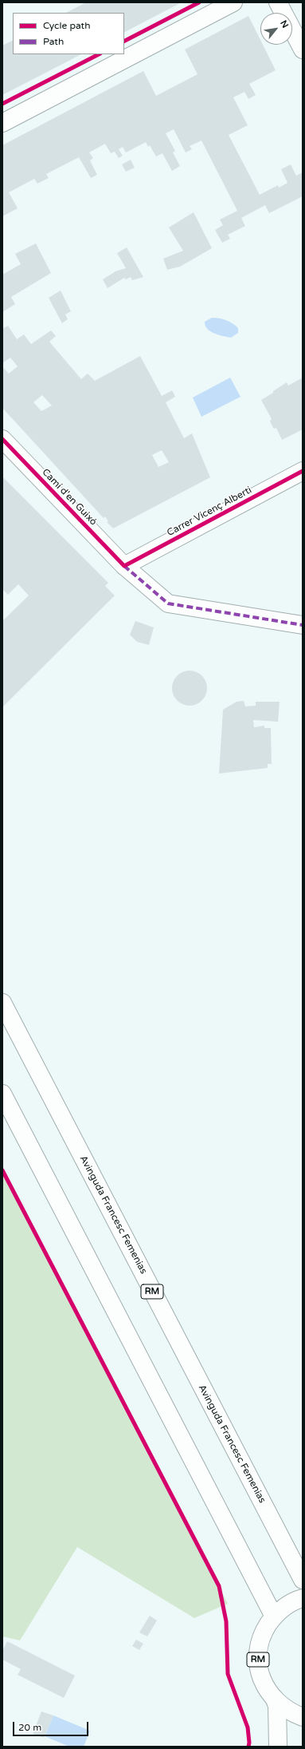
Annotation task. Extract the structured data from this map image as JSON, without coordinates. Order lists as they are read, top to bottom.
{
  "streets": {
    "main road": [
      "Camí d'en Guixó",
      "Carrer Vicenç Alberti",
      "Avinguda Francesc Femenias",
      "RM"
    ]
  },
  "crossings": [
    ["Camí d'en Guixó", "Carrer Vicenç Alberti"]
  ],
  "legend": ["Cycle path", "Path"],
  "scale_bar": "20 m",
  "north": "top right"
}
